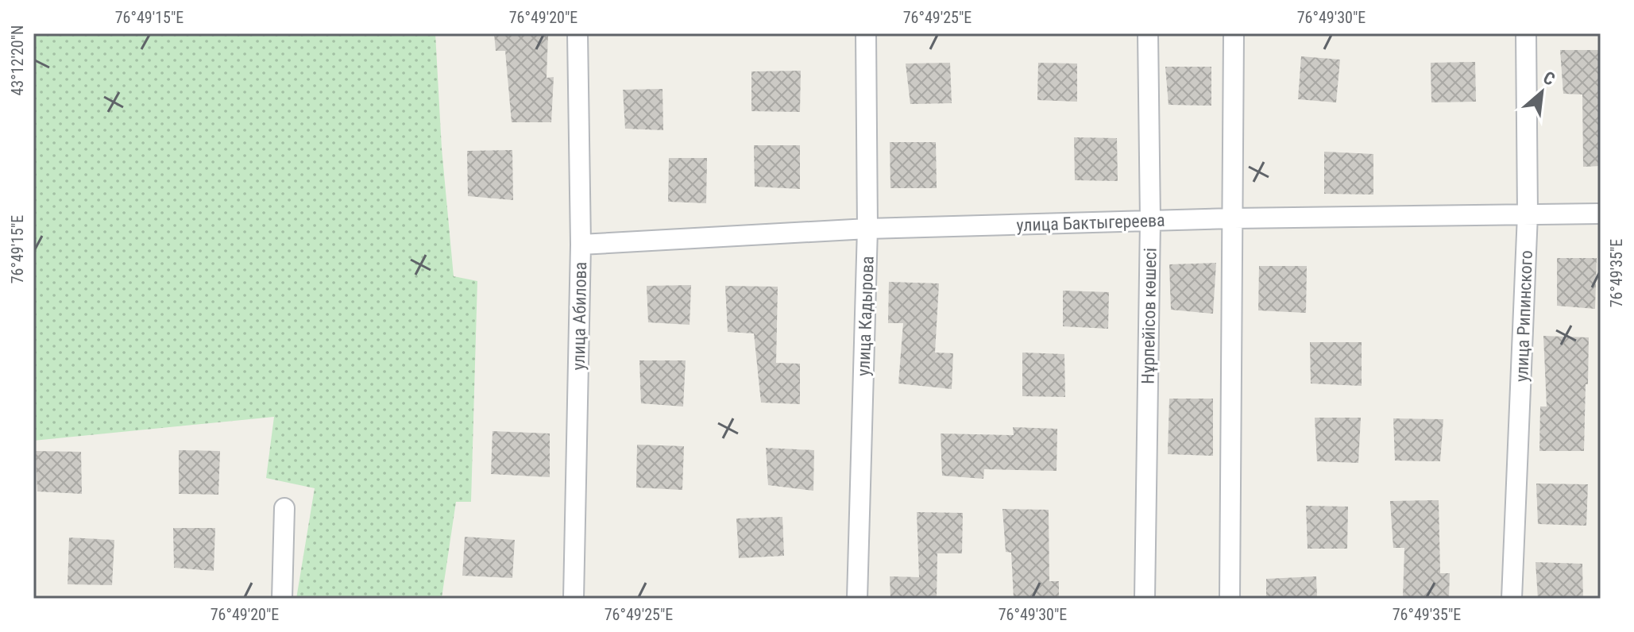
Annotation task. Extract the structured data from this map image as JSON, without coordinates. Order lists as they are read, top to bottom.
{
  "streets": {
    "street": [
      "улица Бактыгереева",
      "улица Абилова",
      "улица Кадырова",
      "Нұрпейісов көшесі",
      "улица Рипинского"
    ]
  },
  "crossings": [
    ["улица Бактыгереева", "улица Абилова"],
    ["улица Бактыгереева", "улица Кадырова"],
    ["улица Бактыгереева", "Нұрпейісов көшесі"],
    ["улица Бактыгереева", "улица Рипинского"]
  ],
  "north": "top right",
  "coordinates": [
    "76°49'15\"E",
    "76°49'20\"E",
    "76°49'25\"E",
    "76°49'30\"E",
    "43°12'20\"N",
    "76°49'35\"E"
  ]
}
